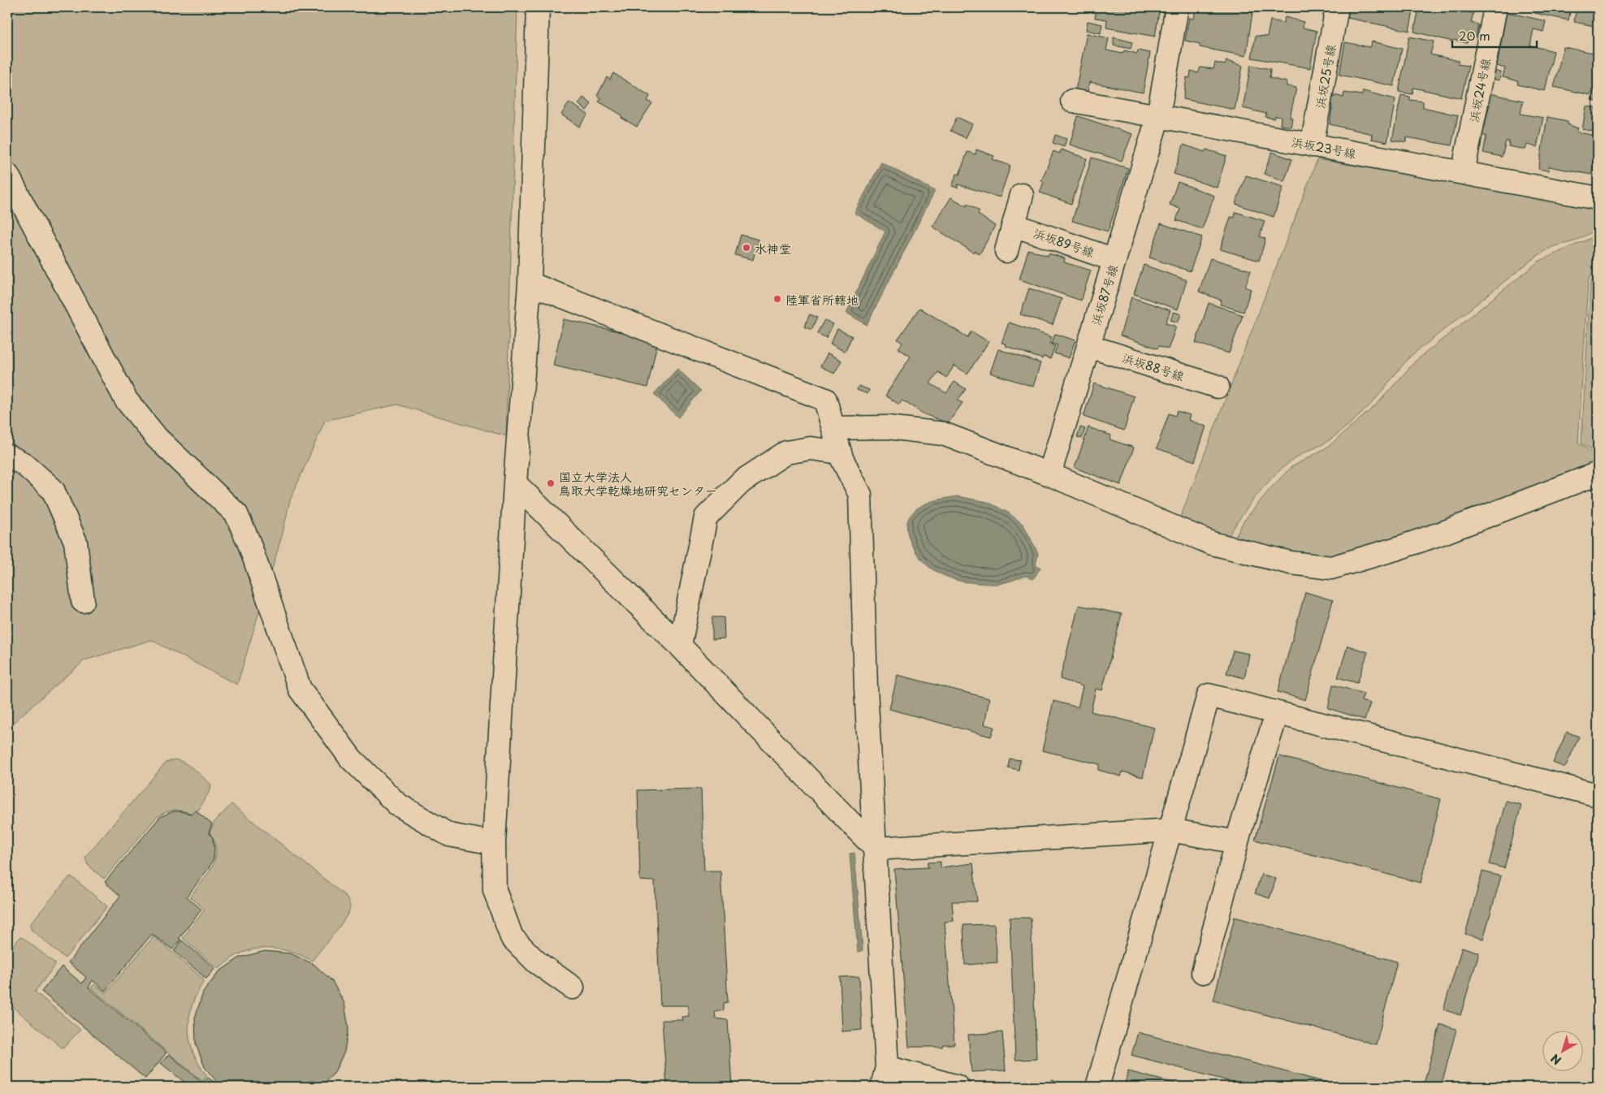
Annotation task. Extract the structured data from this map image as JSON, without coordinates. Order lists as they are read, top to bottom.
{
  "streets": {
    "street": [
      "浜坂25号線",
      "浜坂24号線",
      "浜坂23号線",
      "浜坂89号線",
      "浜坂87号線",
      "浜坂88号線"
    ]
  },
  "crossings": [
    ["浜坂25号線", "浜坂23号線"],
    ["浜坂24号線", "浜坂23号線"],
    ["浜坂23号線", "浜坂87号線"],
    ["浜坂89号線", "浜坂87号線"],
    ["浜坂87号線", "浜坂88号線"]
  ],
  "places": ["水神堂", "陸軍省所轄地", "国立大学法人 鳥取大学乾燥地研究センター"],
  "scale_bar": "20 m",
  "north": "bottom left"
}
